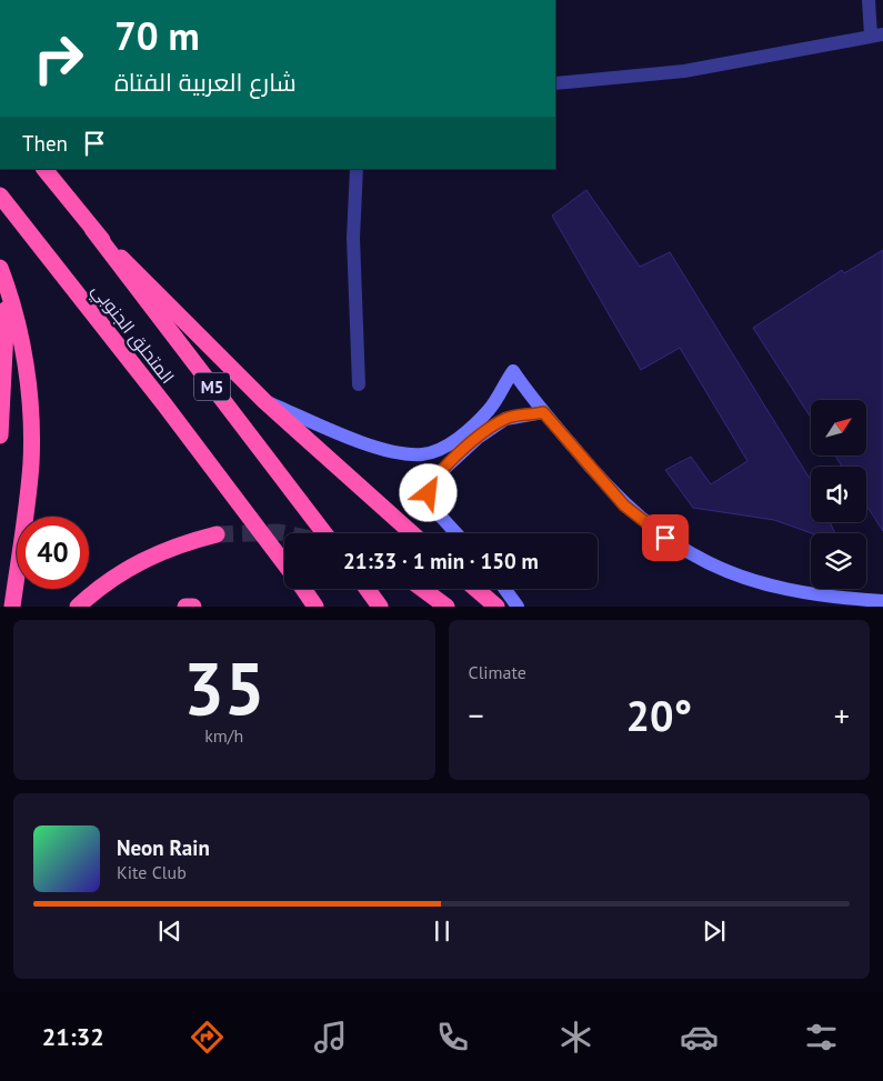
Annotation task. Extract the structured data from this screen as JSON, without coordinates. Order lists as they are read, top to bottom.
{
  "streets": {
    "highway": ["المتحلق الجنوبي", "M5"]
  },
  "north": "top right",
  "page": {
    "turn": ["70 m", "شارع العربية الفتاة"],
    "then": "Then",
    "limit": "40",
    "trip": "21:33 · 1 min · 150 m",
    "tile": [
      ["35", "km/h"],
      "Climate"
    ],
    "heat": ["−", "20°", "+"],
    "song": ["Neon Rain", "Kite Club"],
    "tabs": "21:32"
  }
}
